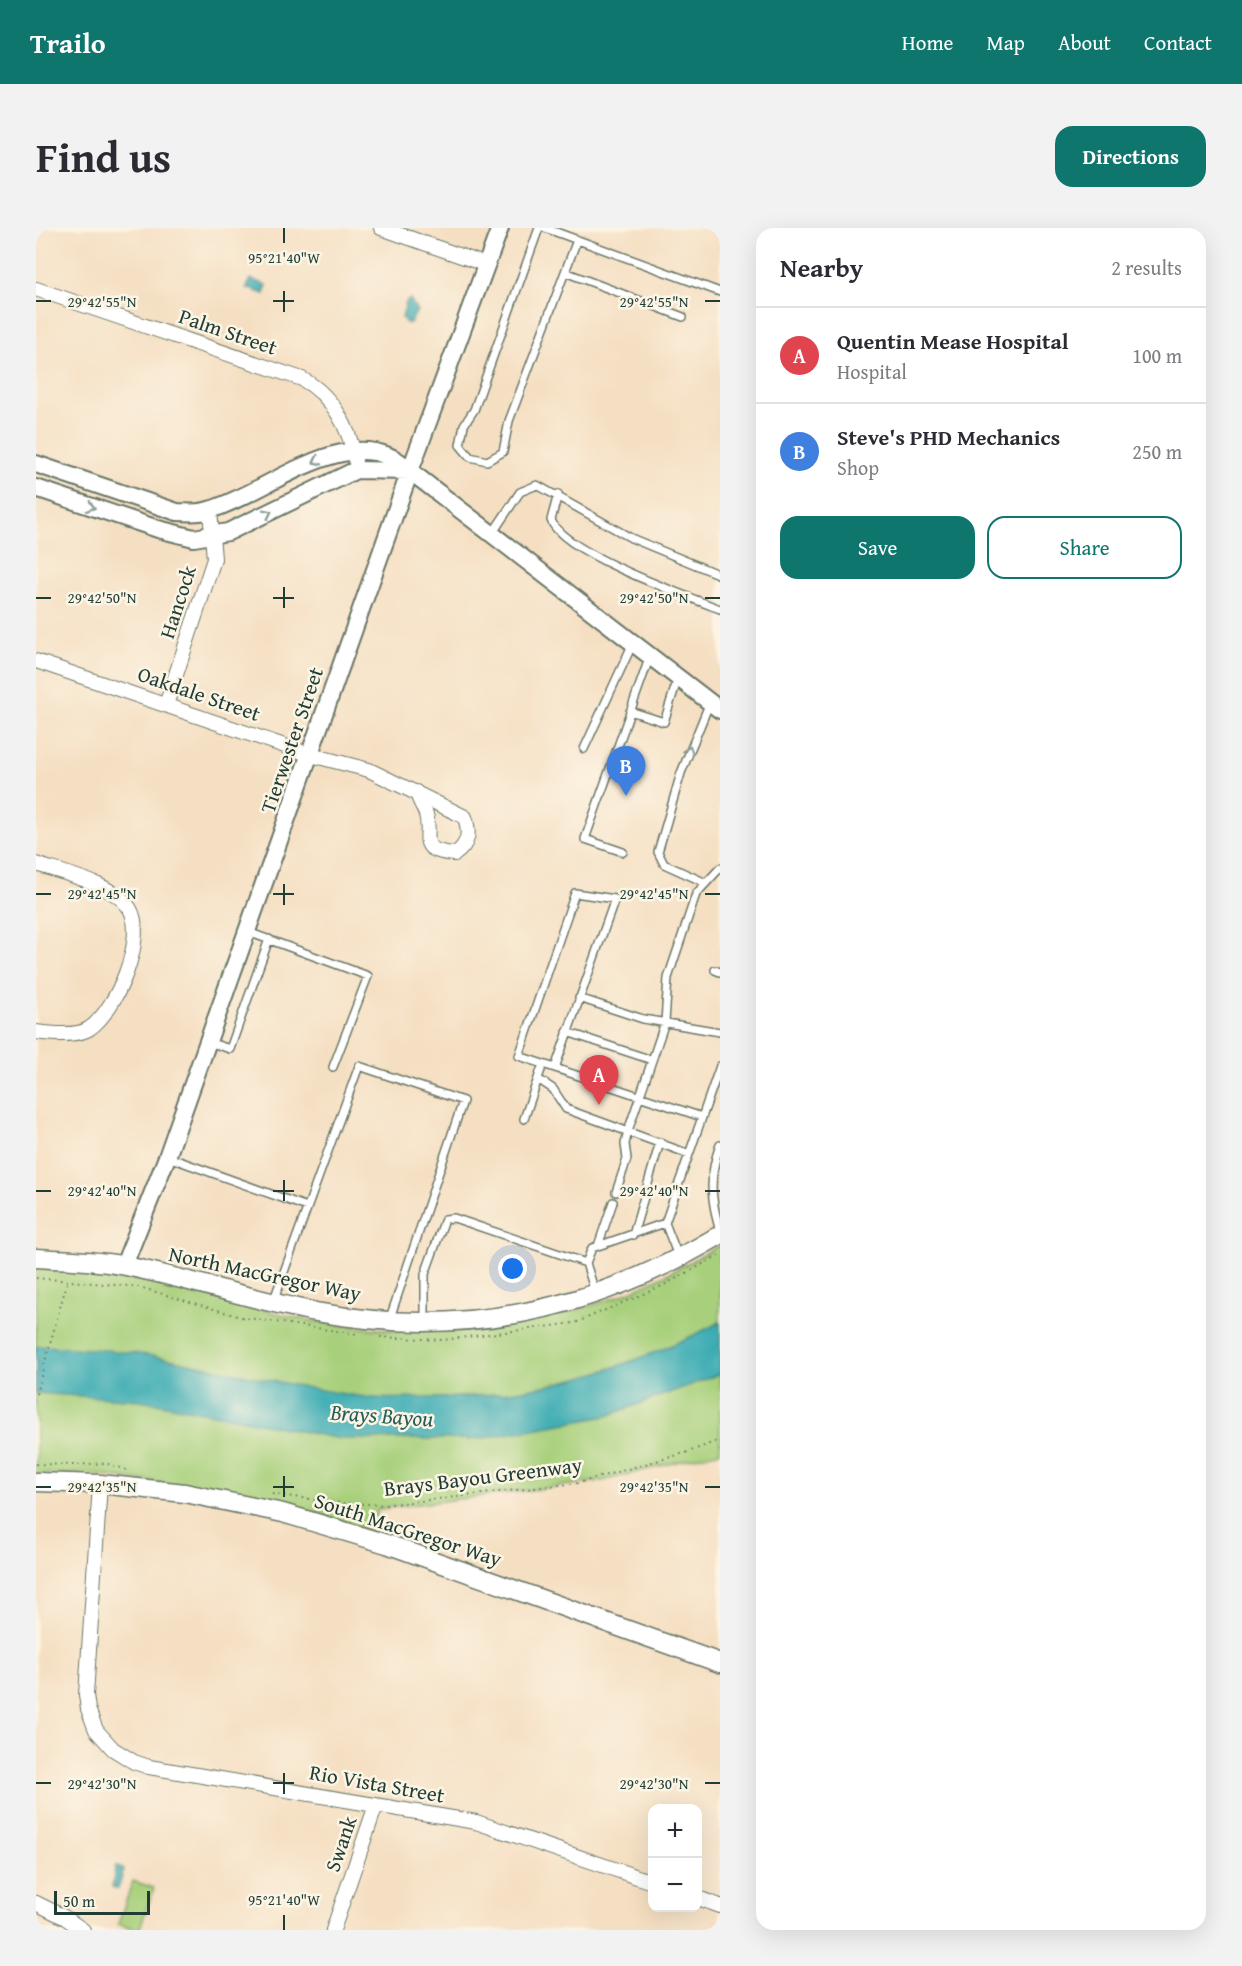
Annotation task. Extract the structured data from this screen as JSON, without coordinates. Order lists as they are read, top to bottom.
{
  "streets": {
    "main road": ["North MacGregor Way", "South MacGregor Way"],
    "street": [
      "Palm Street",
      "Hancock",
      "Oakdale Street",
      "Tierwester Street",
      "Rio Vista Street",
      "Swank"
    ],
    "path": ["Brays Bayou Greenway"]
  },
  "crossings": [
    ["Hancock", "Oakdale Street"],
    ["Oakdale Street", "Tierwester Street"],
    ["Tierwester Street", "North MacGregor Way"],
    ["South MacGregor Way", "Rio Vista Street"],
    ["Rio Vista Street", "Swank"]
  ],
  "water": ["Brays Bayou"],
  "scale_bar": "50 m",
  "page": {
    "header": "Trailo",
    "nav": [
      "Home",
      "Map",
      "About",
      "Contact"
    ],
    "title": "Find us",
    "buttons": [
      "Directions",
      ["Save", "Share"]
    ],
    "heading": ["Nearby", "2 results"],
    "list": [
      {
        "mark": "A",
        "name": "Quentin Mease Hospital",
        "note": "Hospital",
        "value": "100 m"
      },
      {
        "mark": "B",
        "name": "Steve's PHD Mechanics",
        "note": "Shop",
        "value": "250 m"
      }
    ],
    "pins": ["B", "A"],
    "map_buttons": ["+", "−"],
    "scale": "50 m"
  },
  "coordinates": [
    "95°21'40\"W",
    "29°42'55\"N",
    "29°42'50\"N",
    "29°42'45\"N",
    "29°42'40\"N",
    "29°42'35\"N",
    "29°42'30\"N"
  ]
}
